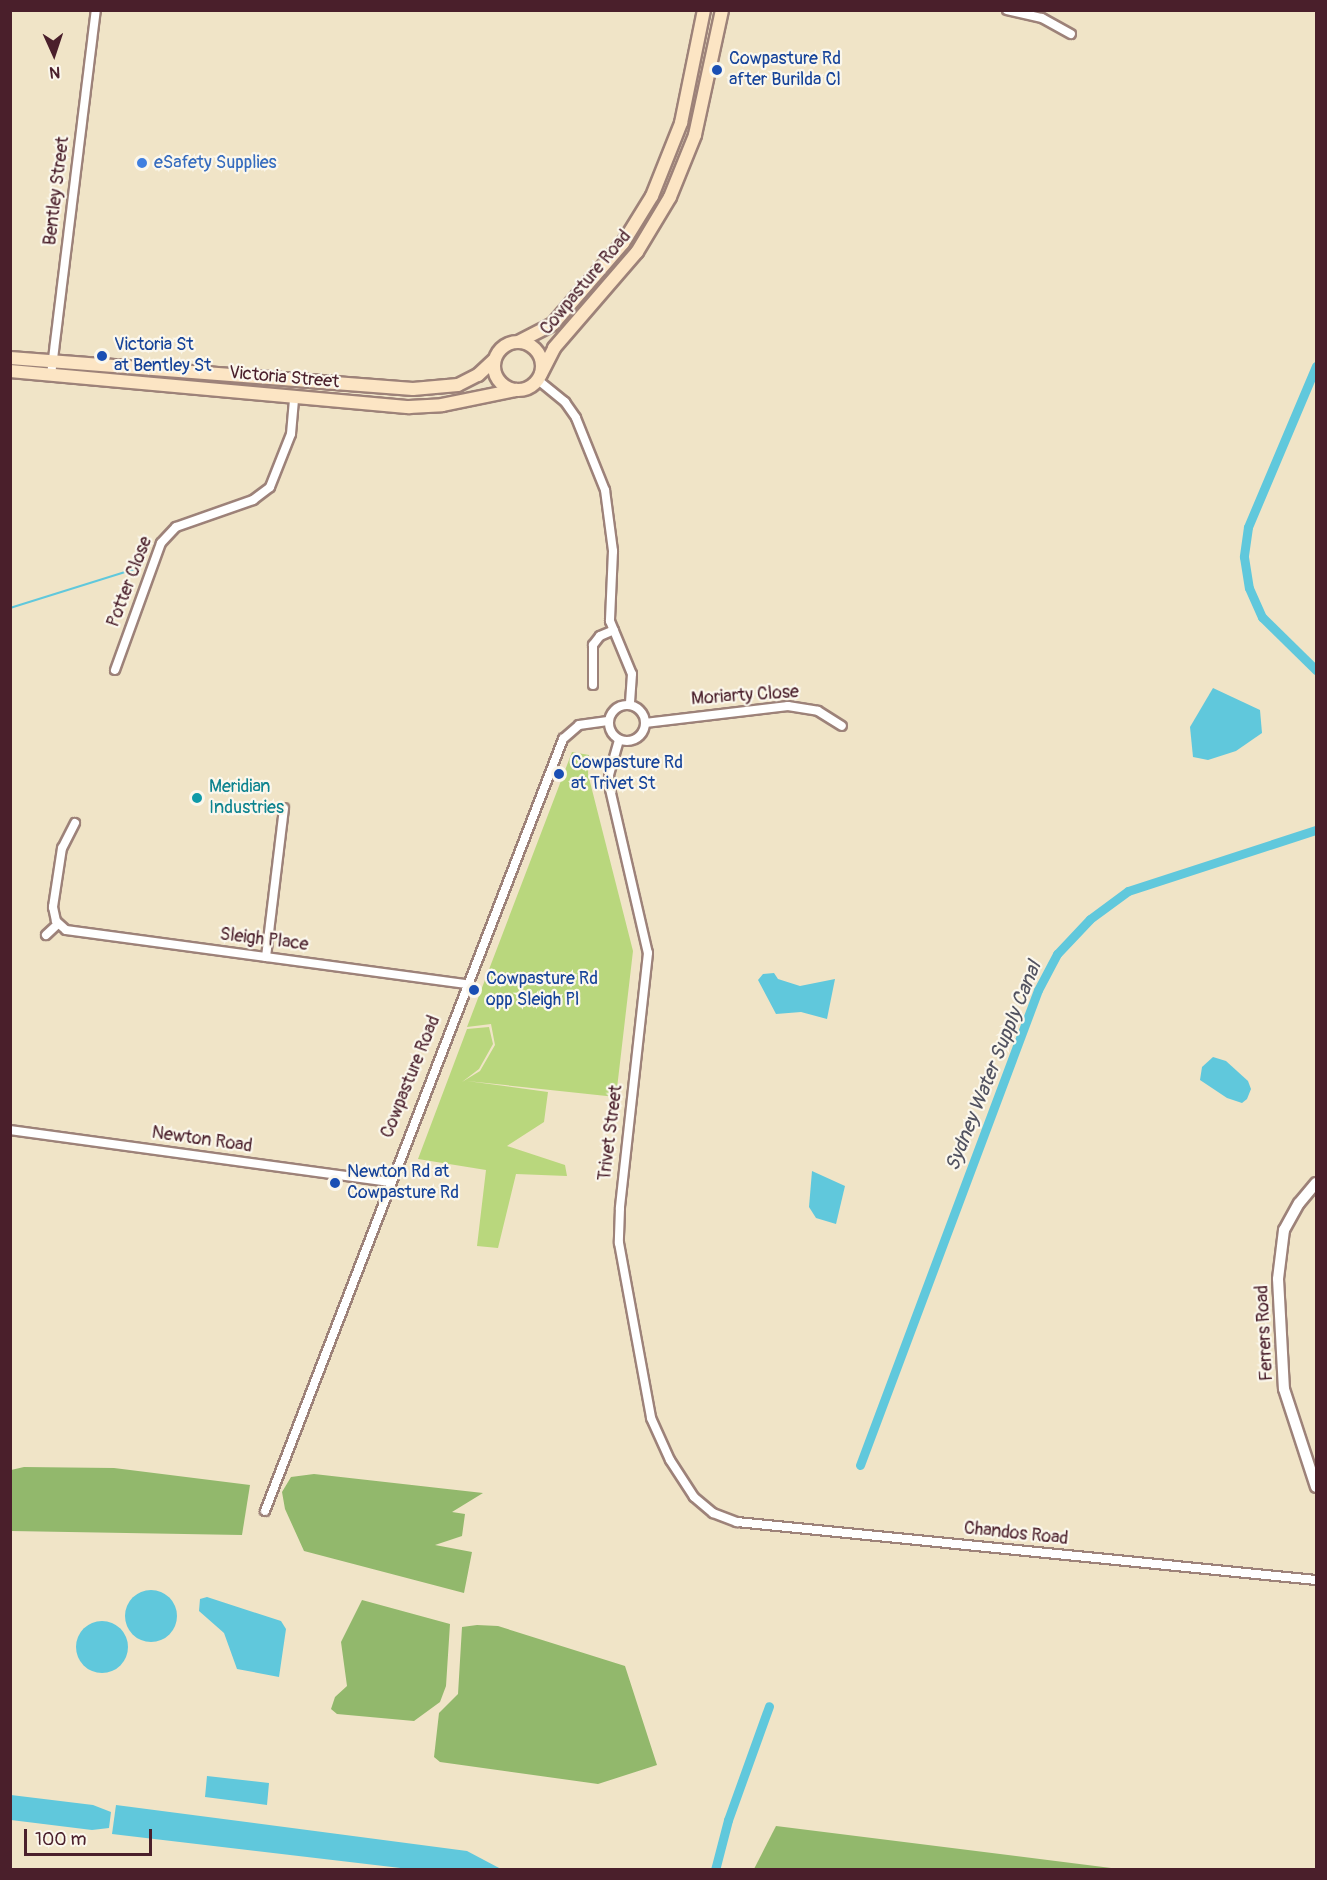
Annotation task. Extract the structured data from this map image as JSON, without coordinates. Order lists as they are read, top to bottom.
{
  "streets": {
    "main road": ["Cowpasture Road", "Victoria Street"],
    "street": [
      "Bentley Street",
      "Potter Close",
      "Moriarty Close",
      "Sleigh Place",
      "Trivet Street",
      "Newton Road",
      "Ferrers Road",
      "Chandos Road"
    ]
  },
  "crossings": [
    ["Bentley Street", "Victoria Street"],
    ["Cowpasture Road", "Victoria Street"],
    ["Cowpasture Road", "Moriarty Close"],
    ["Cowpasture Road", "Sleigh Place"],
    ["Cowpasture Road", "Trivet Street"],
    ["Cowpasture Road", "Newton Road"],
    ["Victoria Street", "Potter Close"],
    ["Moriarty Close", "Trivet Street"],
    ["Trivet Street", "Chandos Road"]
  ],
  "water": ["Sydney Water Supply Canal"],
  "places": [
    "Cowpasture Rd after Burilda Cl",
    "eSafety Supplies",
    "Victoria St at Bentley St",
    "Cowpasture Rd at Trivet St",
    "Meridian Industries",
    "Cowpasture Rd opp Sleigh Pl",
    "Newton Rd at Cowpasture Rd"
  ],
  "scale_bar": "100 m",
  "north": "bottom"
}
